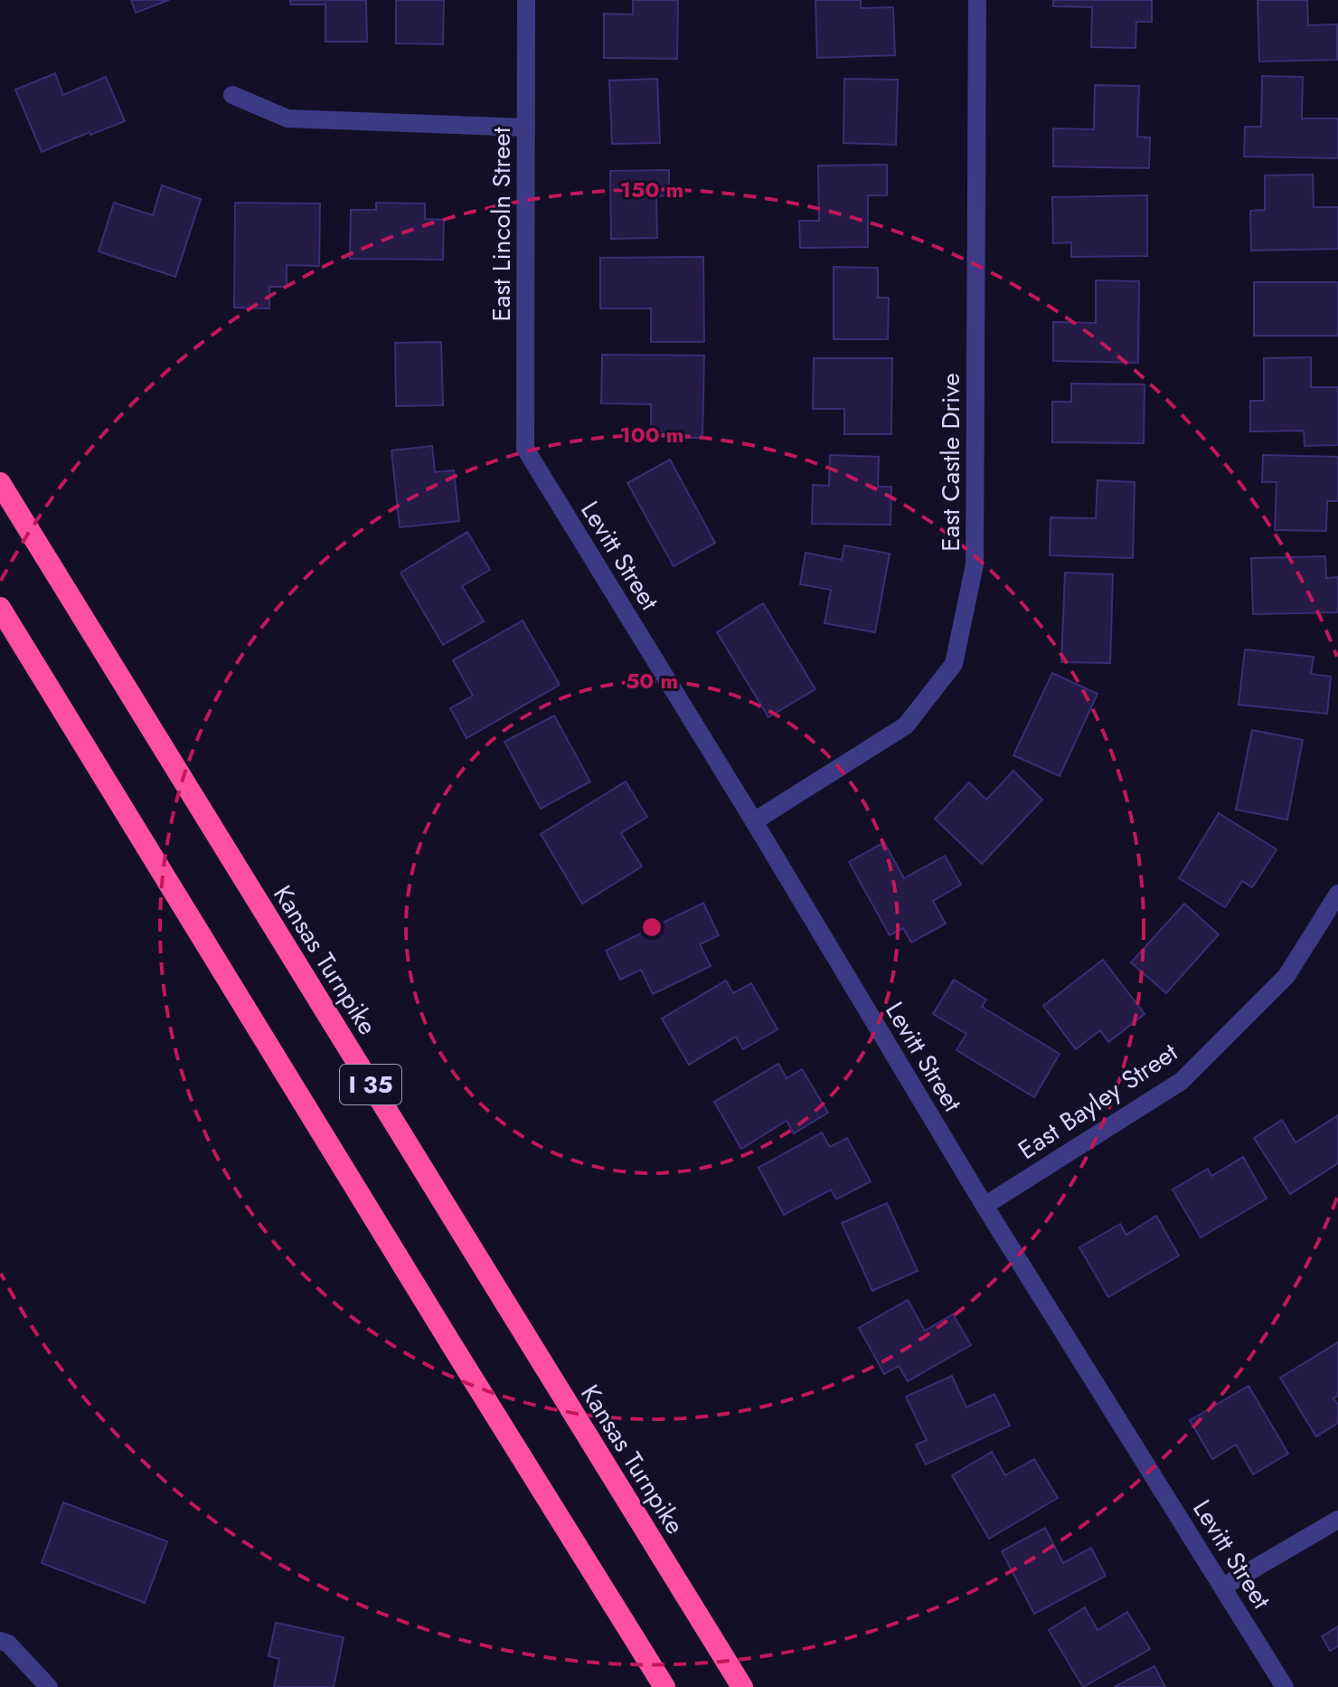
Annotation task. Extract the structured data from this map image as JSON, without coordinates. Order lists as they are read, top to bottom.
{
  "streets": {
    "highway": ["Kansas Turnpike", "I 35"],
    "street": [
      "East Lincoln Street",
      "East Castle Drive",
      "Levitt Street",
      "East Bayley Street"
    ]
  },
  "crossings": [
    ["East Lincoln Street", "Levitt Street"],
    ["East Castle Drive", "Levitt Street"],
    ["Levitt Street", "East Bayley Street"]
  ],
  "rings": ["150 m", "100 m", "50 m"]
}
